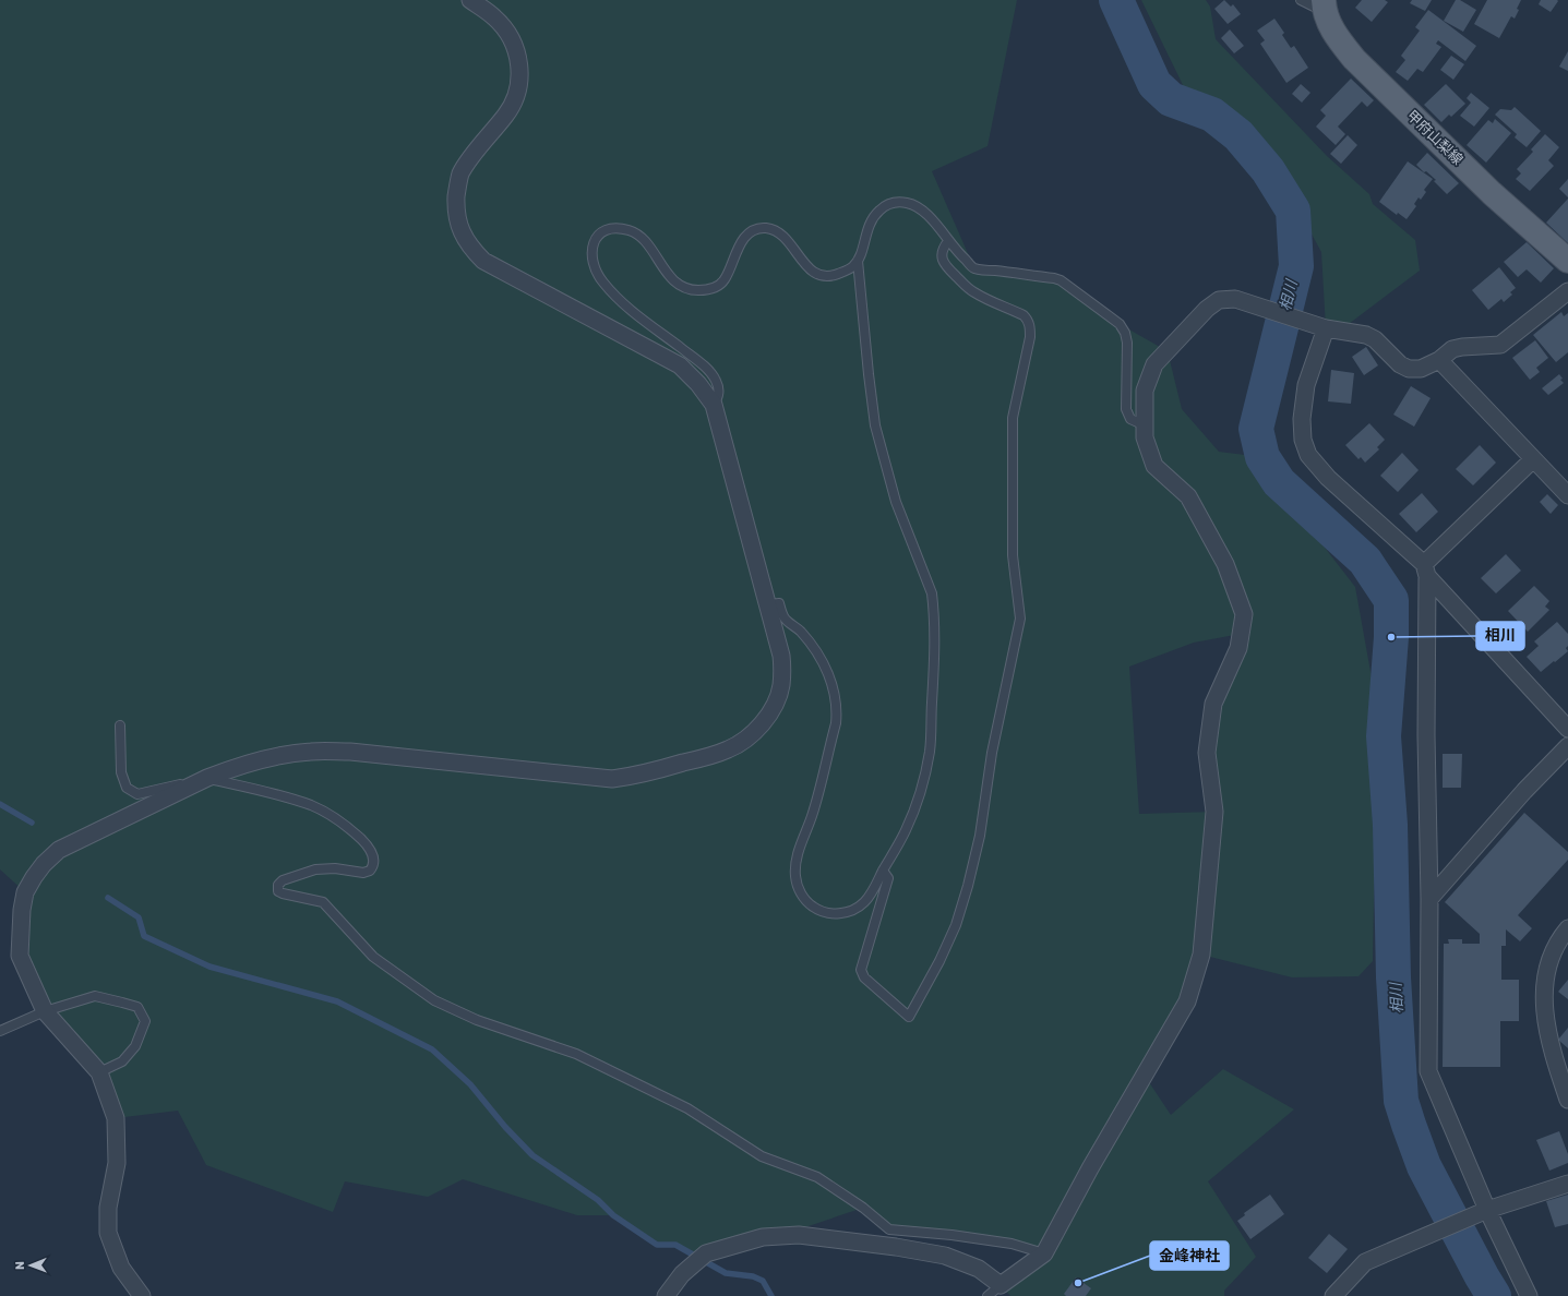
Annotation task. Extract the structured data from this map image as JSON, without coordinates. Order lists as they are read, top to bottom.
{
  "streets": {
    "main road": ["甲府山梨線"]
  },
  "water": ["相川"],
  "places": ["相川", "金峰神社"],
  "north": "left"
}
